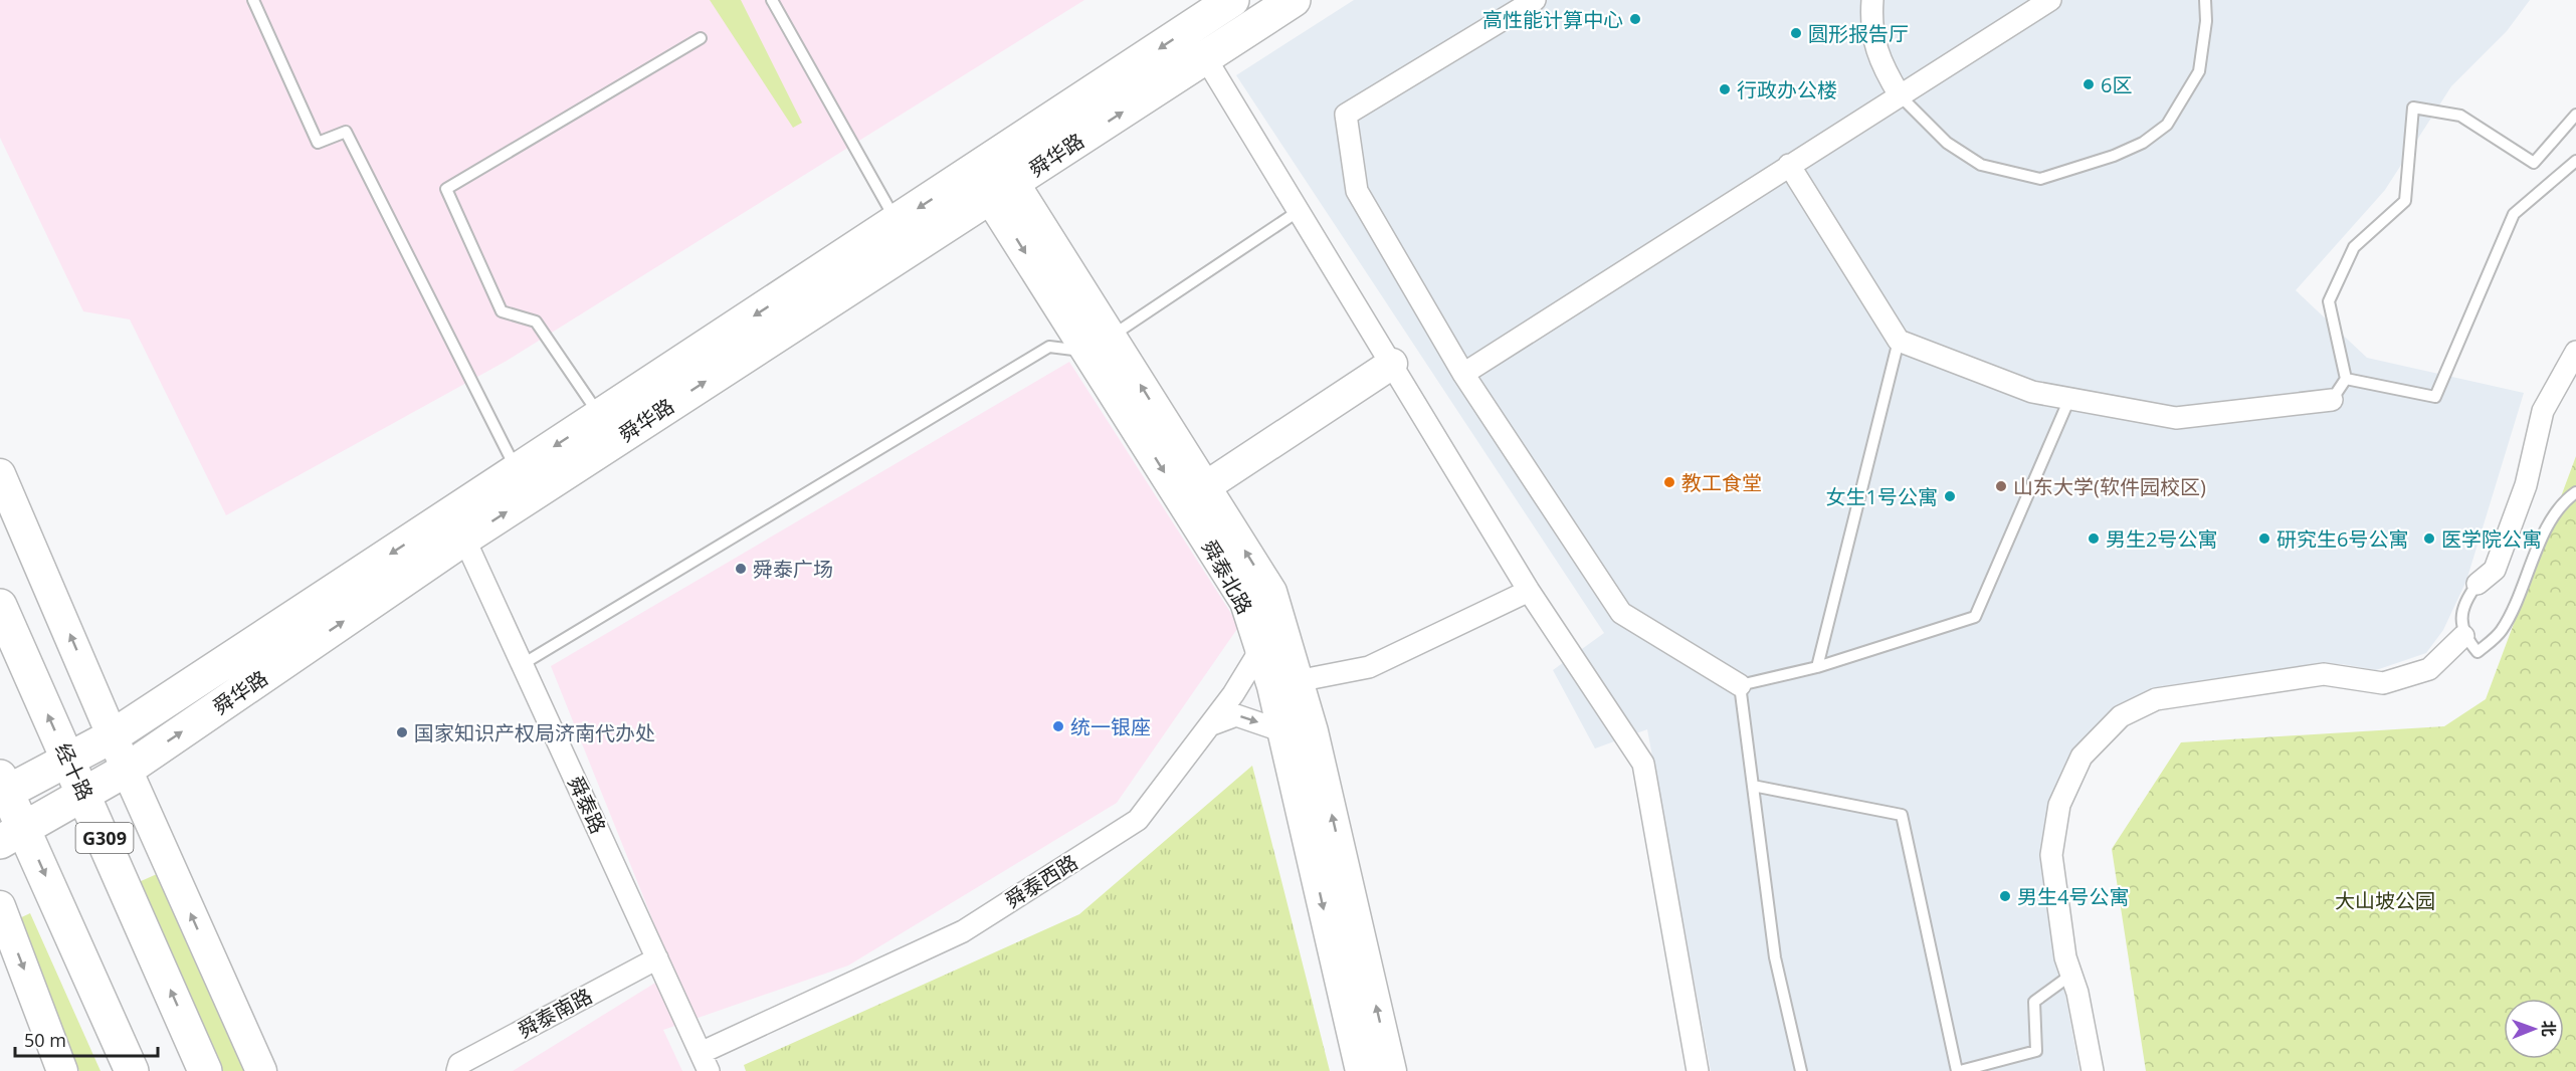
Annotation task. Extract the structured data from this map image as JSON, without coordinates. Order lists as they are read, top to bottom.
{
  "streets": {
    "main road": [
      "舜华路",
      "舜泰北路",
      "经十路",
      "G309"
    ],
    "street": ["舜泰路", "舜泰西路", "舜泰南路"]
  },
  "crossings": [
    ["舜华路", "舜泰北路"],
    ["舜华路", "经十路"],
    ["舜华路", "舜泰路"],
    ["舜泰北路", "舜泰西路"],
    ["舜泰路", "舜泰西路"],
    ["舜泰路", "舜泰南路"]
  ],
  "parks": ["大山坡公园"],
  "places": [
    "高性能计算中心",
    "圆形报告厅",
    "6区",
    "行政办公楼",
    "教工食堂",
    "山东大学(软件园校区)",
    "女生1号公寓",
    "男生2号公寓",
    "研究生6号公寓",
    "医学院公寓",
    "舜泰广场",
    "统一银座",
    "国家知识产权局济南代办处",
    "男生4号公寓"
  ],
  "scale_bar": "50 m",
  "north": "right"
}
